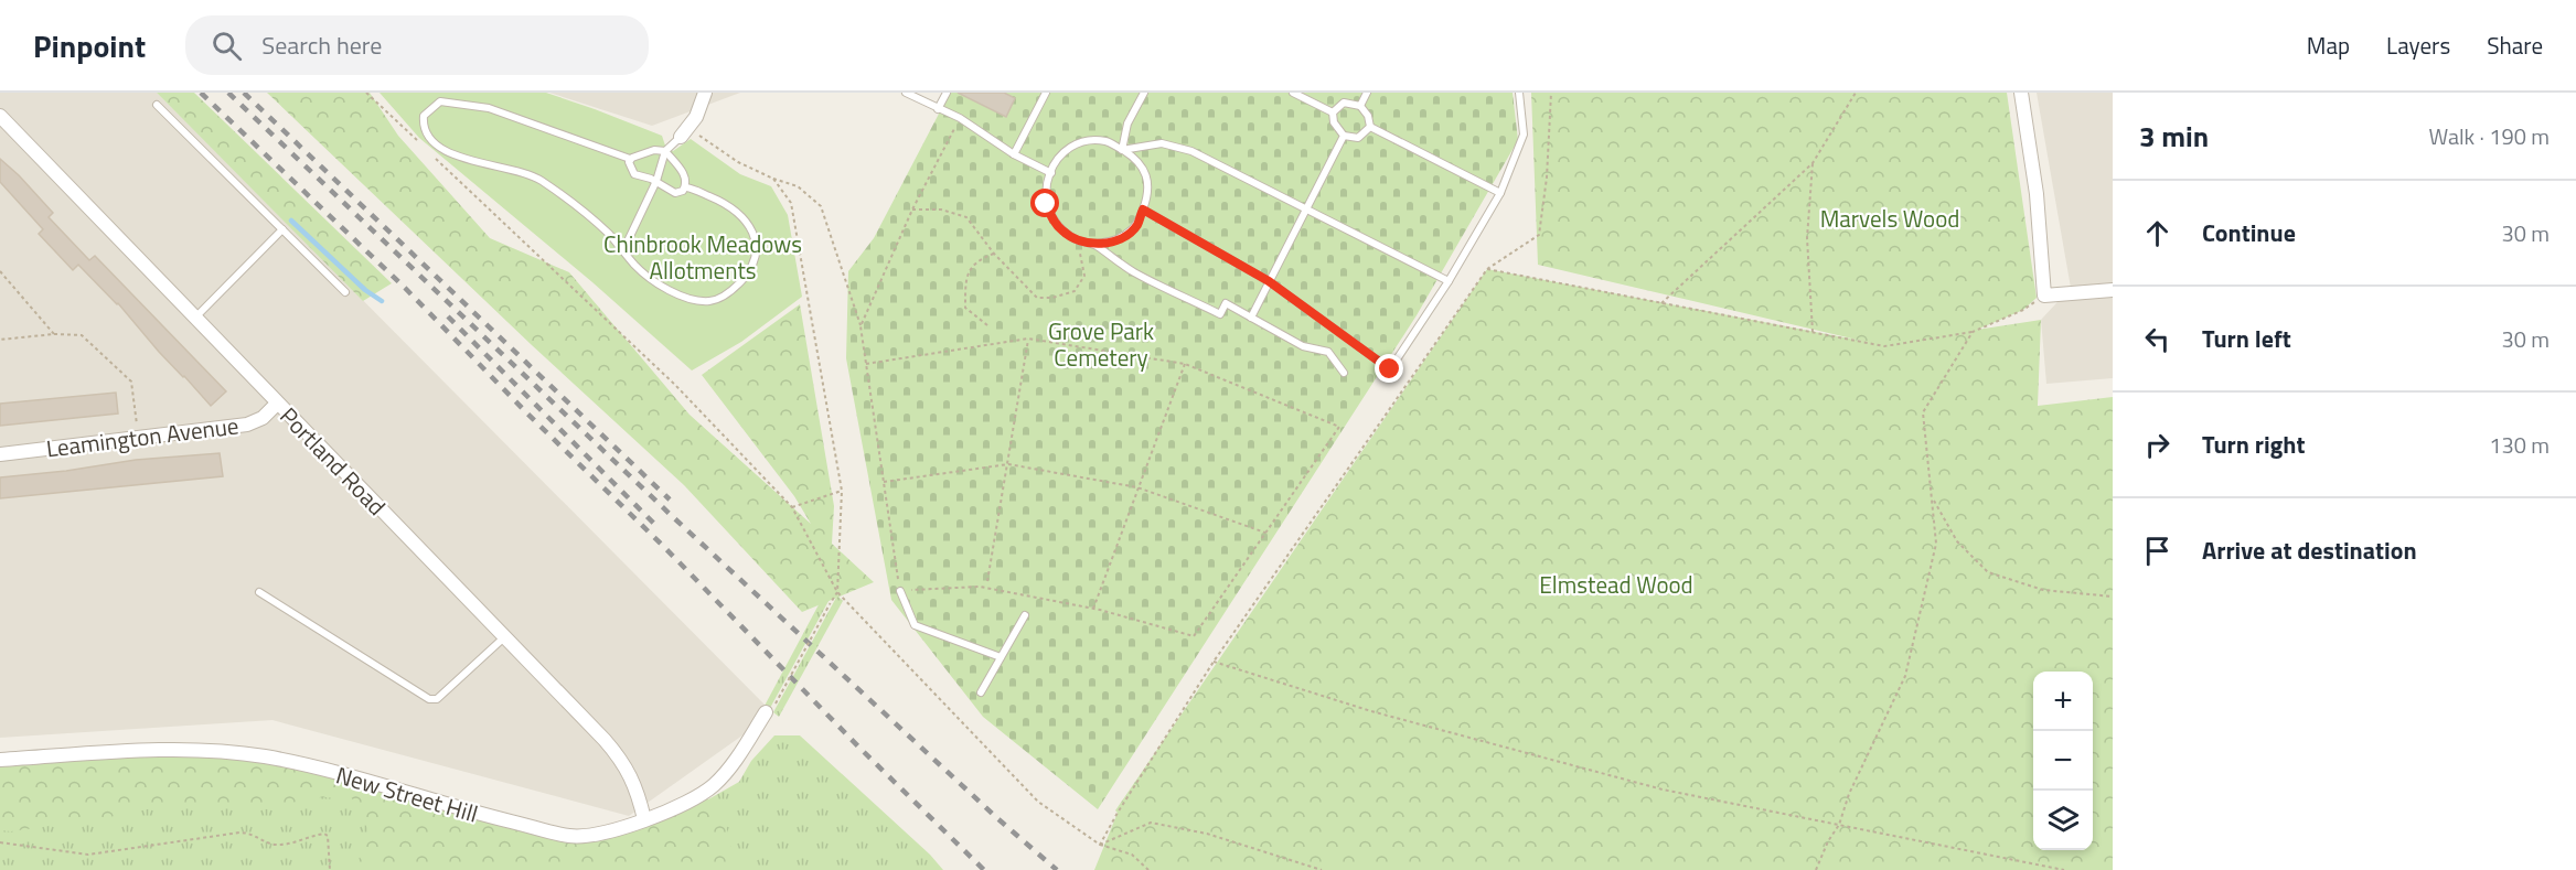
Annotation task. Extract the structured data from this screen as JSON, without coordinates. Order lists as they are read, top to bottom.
{
  "streets": {
    "street": ["Leamington Avenue", "Portland Road", "New Street Hill"]
  },
  "crossings": [
    ["Leamington Avenue", "Portland Road"],
    ["Portland Road", "New Street Hill"]
  ],
  "parks": [
    "Marvels Wood",
    "Chinbrook Meadows Allotments",
    "Grove Park Cemetery",
    "Elmstead Wood"
  ],
  "page": {
    "header": "Pinpoint",
    "search": "Search here",
    "nav": ["Map", "Layers", "Share"],
    "heading": ["3 min", "Walk · 190 m"],
    "list": [
      ["Continue", "30 m"],
      ["Turn left", "30 m"],
      ["Turn right", "130 m"],
      "Arrive at destination"
    ],
    "map_buttons": ["+", "−"]
  }
}
